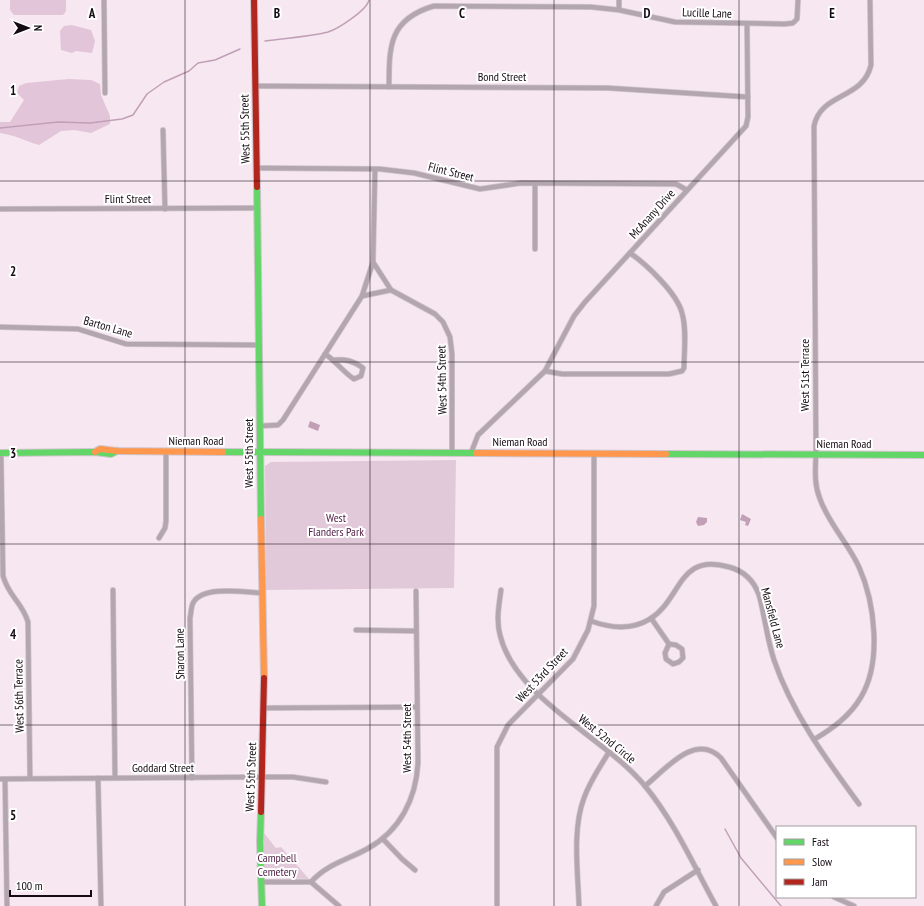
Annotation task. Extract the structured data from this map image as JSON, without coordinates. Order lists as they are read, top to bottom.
{
  "streets": {
    "main road": ["West 55th Street", "Nieman Road"],
    "street": [
      "Lucille Lane",
      "Bond Street",
      "Flint Street",
      "McAnany Drive",
      "Barton Lane",
      "West 51st Terrace",
      "West 54th Street",
      "Mansfield Lane",
      "Sharon Lane",
      "West 53rd Street",
      "West 56th Terrace",
      "West 52nd Circle",
      "Goddard Street"
    ]
  },
  "crossings": [
    ["Lucille Lane", "Bond Street"],
    ["Lucille Lane", "McAnany Drive"],
    ["Bond Street", "West 55th Street"],
    ["Bond Street", "McAnany Drive"],
    ["West 55th Street", "Flint Street"],
    ["West 55th Street", "Barton Lane"],
    ["West 55th Street", "Nieman Road"],
    ["West 55th Street", "Sharon Lane"],
    ["West 55th Street", "Goddard Street"],
    ["Flint Street", "McAnany Drive"],
    ["McAnany Drive", "Nieman Road"],
    ["West 51st Terrace", "Nieman Road"],
    ["West 51st Terrace", "Mansfield Lane"],
    ["West 54th Street", "Nieman Road"],
    ["Nieman Road", "West 53rd Street"],
    ["Nieman Road", "West 56th Terrace"],
    ["Mansfield Lane", "West 53rd Street"],
    ["Sharon Lane", "Goddard Street"],
    ["West 53rd Street", "West 52nd Circle"],
    ["West 56th Terrace", "Goddard Street"]
  ],
  "parks": ["West Flanders Park", "Campbell Cemetery"],
  "legend": ["Fast", "Slow", "Jam"],
  "scale_bar": "100 m",
  "north": "right",
  "grid": {
    "columns": [
      "A",
      "B",
      "C",
      "D",
      "E"
    ],
    "rows": [
      "1",
      "2",
      "3",
      "4",
      "5"
    ]
  }
}
